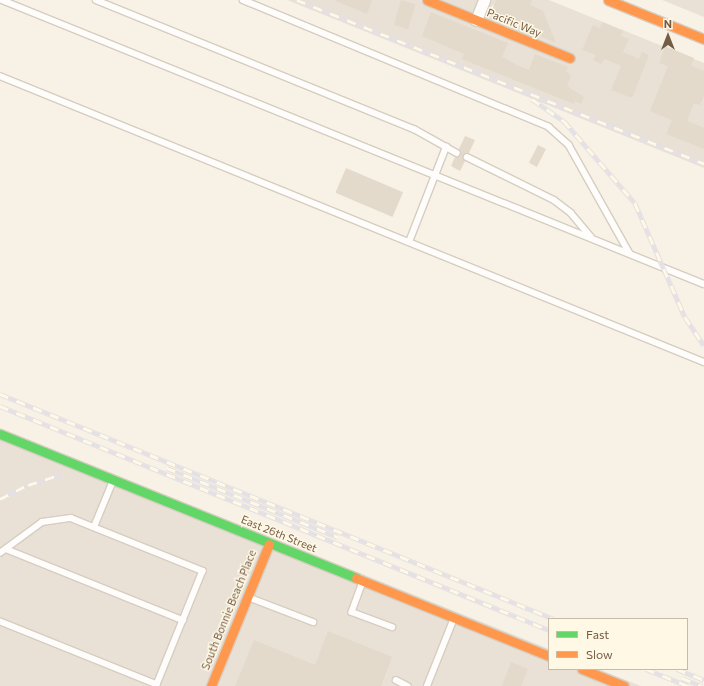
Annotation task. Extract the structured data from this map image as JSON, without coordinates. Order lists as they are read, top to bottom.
{
  "streets": {
    "street": ["Pacific Way", "East 26th Street", "South Bonnie Beach Place"]
  },
  "crossings": [
    ["East 26th Street", "South Bonnie Beach Place"]
  ],
  "legend": ["Fast", "Slow"],
  "north": "top"
}
